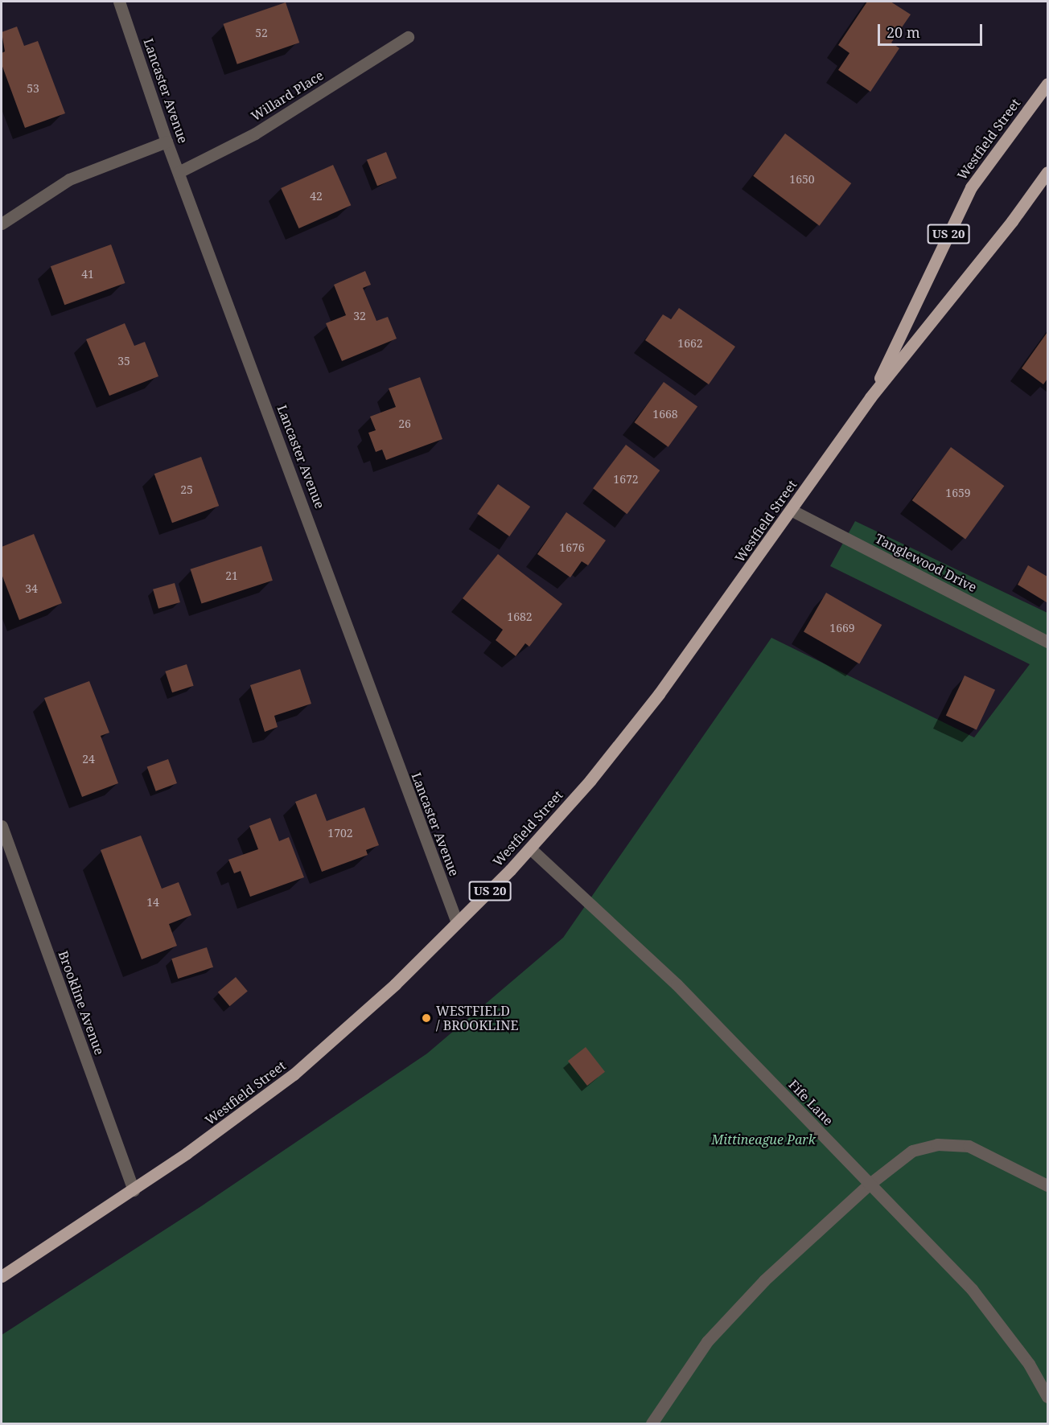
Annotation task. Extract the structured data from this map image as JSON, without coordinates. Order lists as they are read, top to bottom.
{
  "streets": {
    "main road": ["Westfield Street", "US 20"],
    "street": [
      "Lancaster Avenue",
      "Willard Place",
      "Tanglewood Drive",
      "Brookline Avenue",
      "Fife Lane"
    ]
  },
  "crossings": [
    ["Lancaster Avenue", "Willard Place"],
    ["Lancaster Avenue", "Westfield Street"],
    ["Westfield Street", "Tanglewood Drive"],
    ["Westfield Street", "Brookline Avenue"],
    ["Westfield Street", "Fife Lane"]
  ],
  "parks": ["Mittineague Park"],
  "places": ["WESTFIELD / BROOKLINE"],
  "house_numbers": [
    "52",
    "53",
    "1650",
    "42",
    "41",
    "32",
    "1662",
    "35",
    "1668",
    "26",
    "1672",
    "25",
    "1659",
    "1676",
    "21",
    "34",
    "1682",
    "1669",
    "24",
    "1702",
    "14"
  ],
  "scale_bar": "20 m"
}
